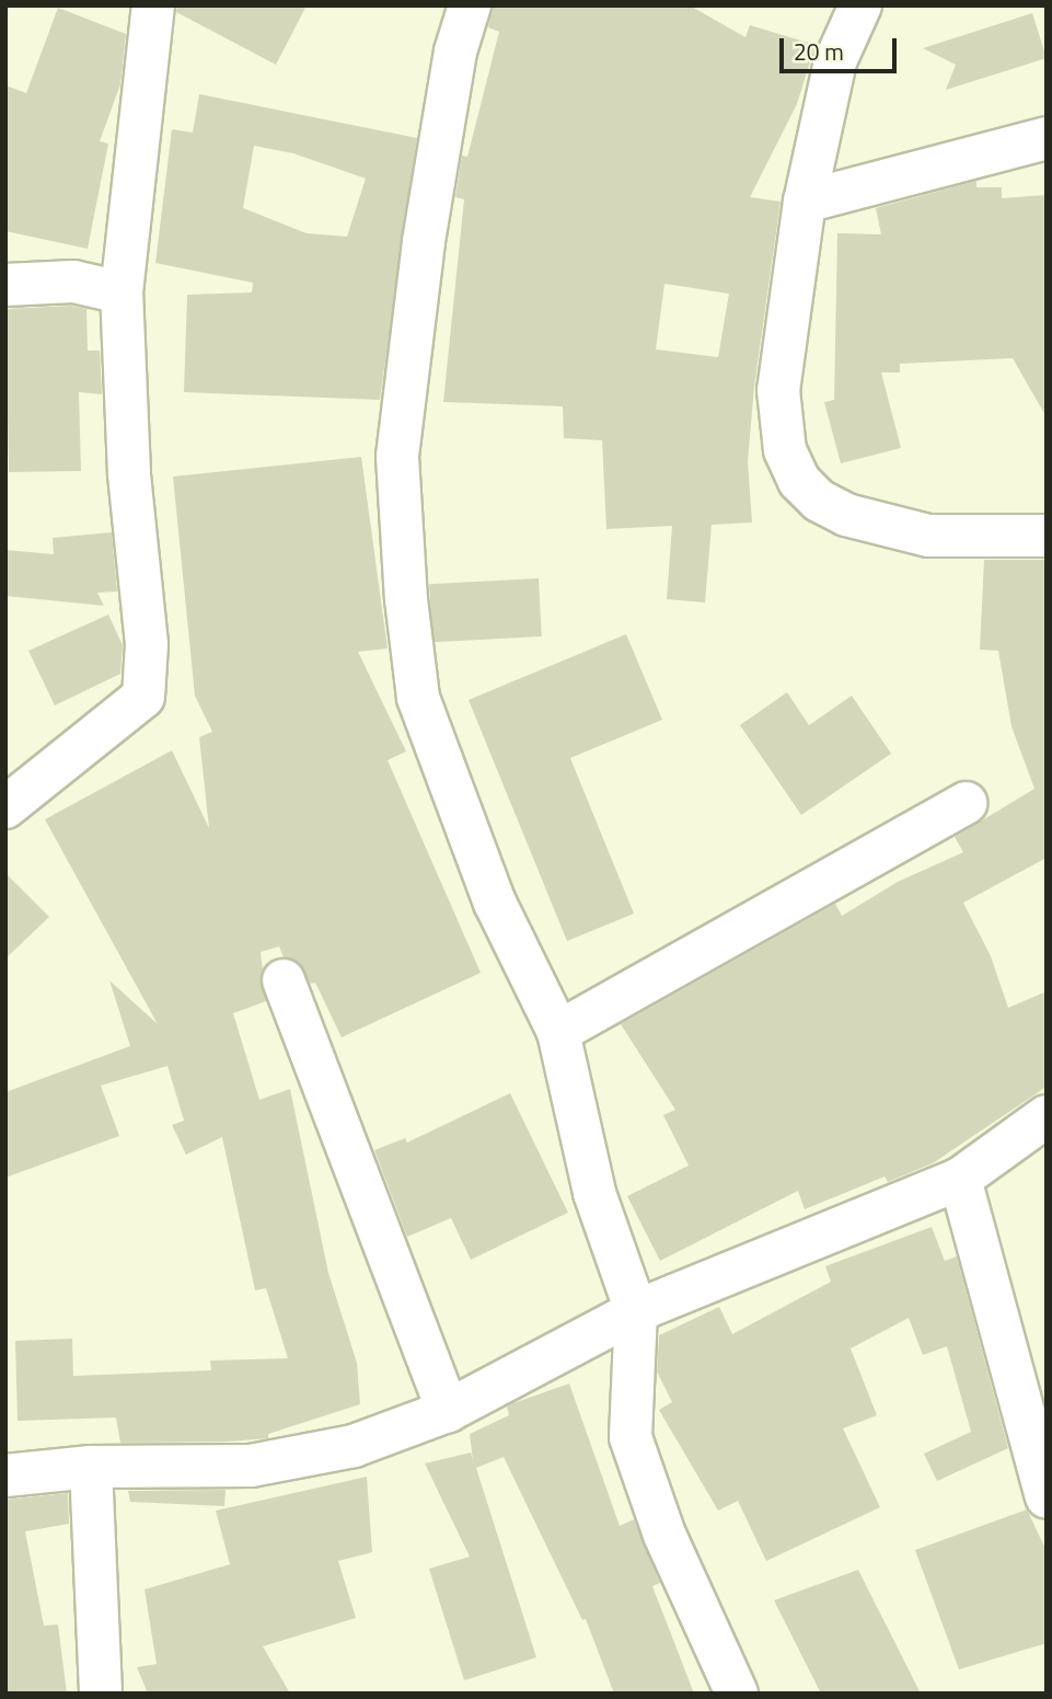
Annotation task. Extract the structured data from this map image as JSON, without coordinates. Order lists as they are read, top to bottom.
{
  "scale_bar": "20 m"
}
